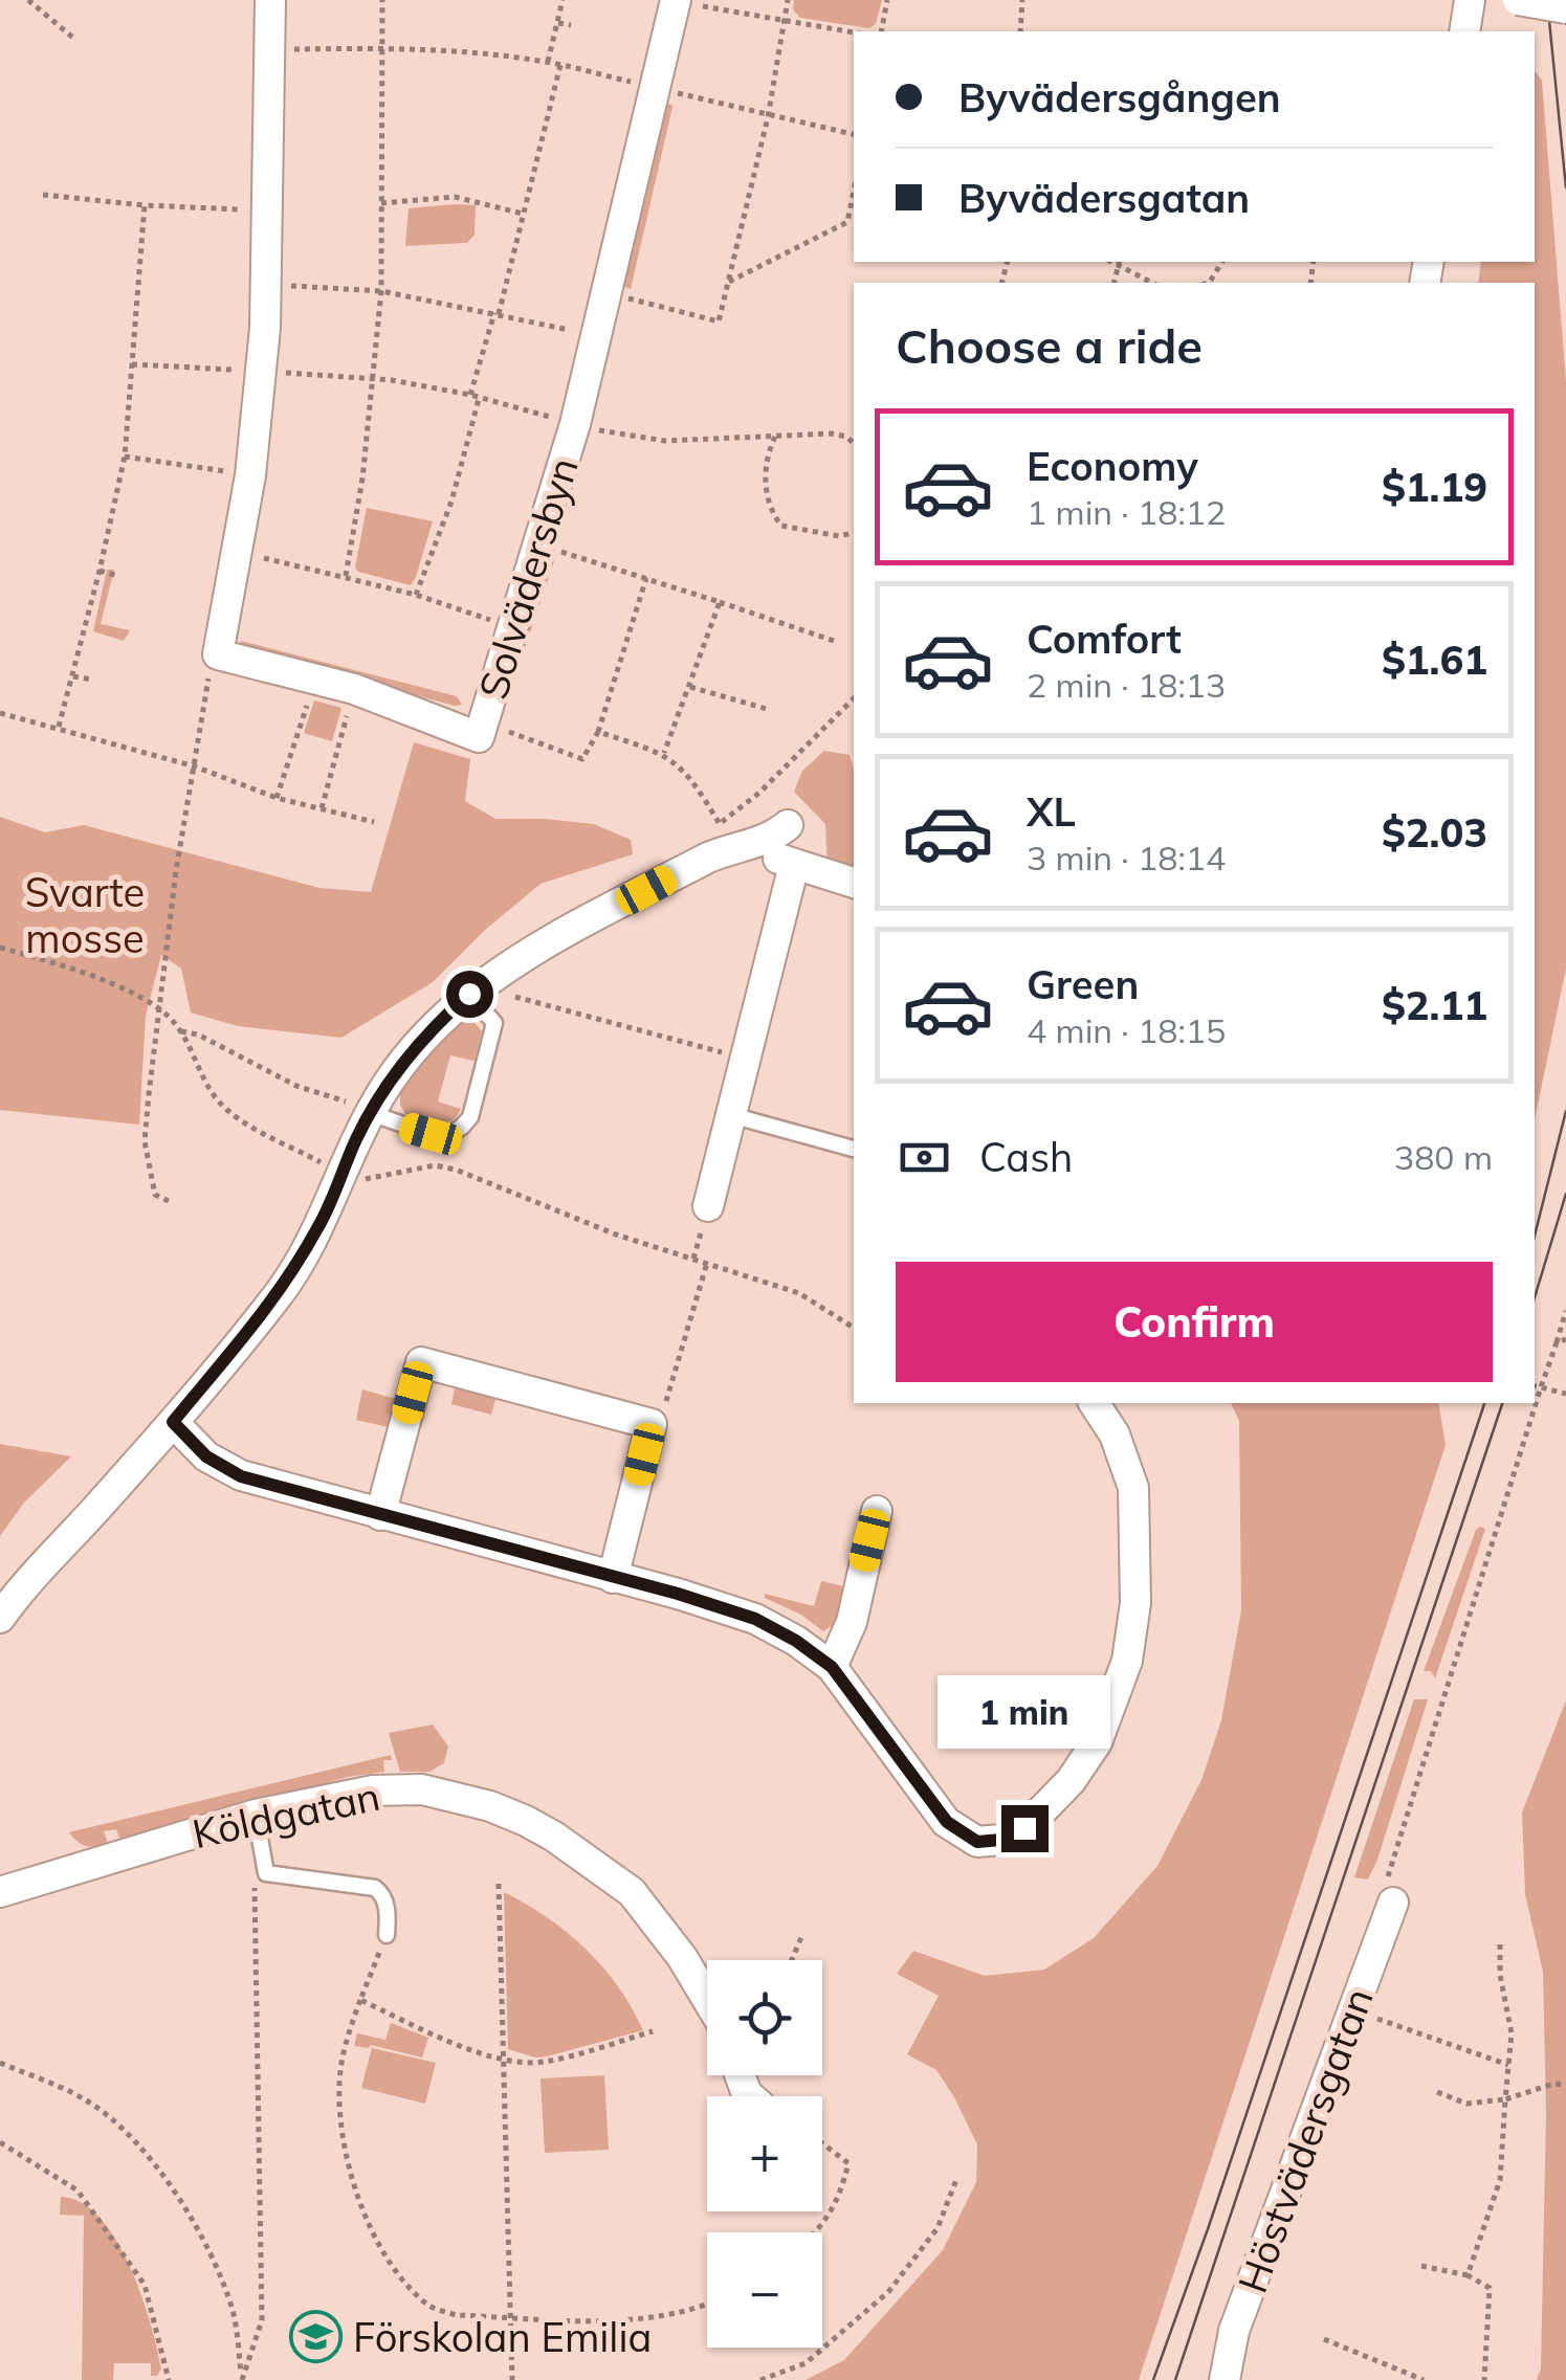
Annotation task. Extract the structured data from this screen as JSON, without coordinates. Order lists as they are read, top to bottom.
{
  "streets": {
    "street": ["Solvädersbyn", "Köldgatan", "Höstvädersgatan"]
  },
  "parks": ["Svarte mosse"],
  "places": {
    "school or university": ["Förskolan Emilia"]
  },
  "page": {
    "banner": ["Byvädersgången", "Byvädersgatan"],
    "heading": "Choose a ride",
    "list": [
      {
        "name": "Economy",
        "note": "1 min · 18:12",
        "value": "$1.19"
      },
      {
        "name": "Comfort",
        "note": "2 min · 18:13",
        "value": "$1.61"
      },
      {
        "name": "XL",
        "note": "3 min · 18:14",
        "value": "$2.03"
      },
      {
        "name": "Green",
        "note": "4 min · 18:15",
        "value": "$2.11"
      }
    ],
    "pay": ["Cash", "380 m"],
    "buttons": "Confirm",
    "bubble": "1 min",
    "map_buttons": ["+", "−"]
  }
}
